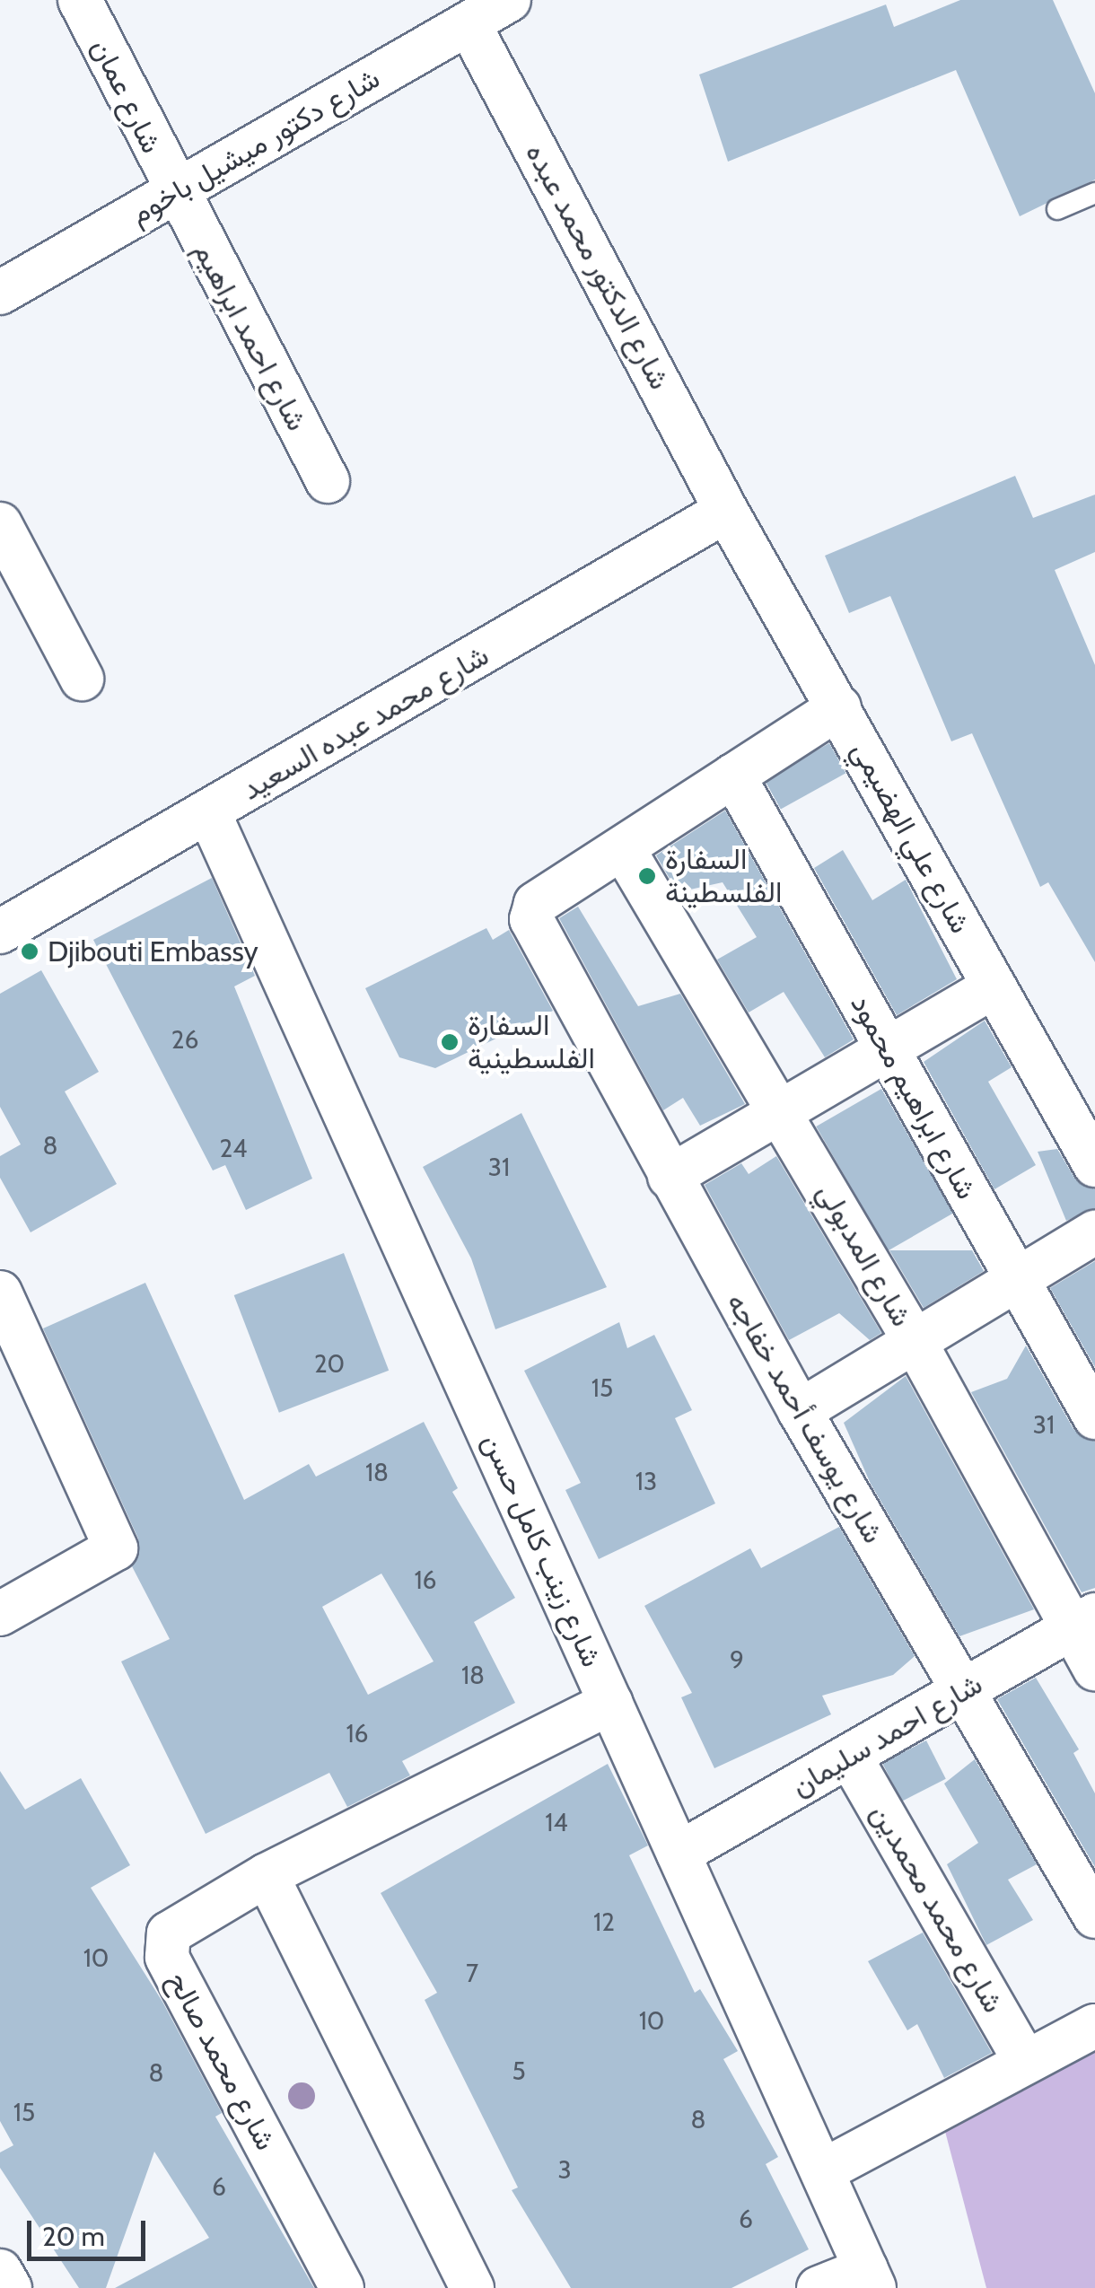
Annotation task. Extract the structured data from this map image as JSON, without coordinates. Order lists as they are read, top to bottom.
{
  "streets": {
    "street": [
      "شارع عمان",
      "شارع دكتور ميشيل باخوم",
      "شارع الدكتور محمد عبده",
      "شارع احمد ابراهيم",
      "شارع محمد عبده السعيد",
      "شارع علي الهضيمي",
      "شارع ابراهيم محمود",
      "شارع المدبولي",
      "شارع يوسف أحمد خفاجه",
      "شارع زينب كامل حسن",
      "شارع احمد سليمان",
      "شارع محمد محمدين",
      "شارع محمد صالح"
    ]
  },
  "crossings": [
    ["شارع عمان", "شارع دكتور ميشيل باخوم"],
    ["شارع عمان", "شارع احمد ابراهيم"],
    ["شارع دكتور ميشيل باخوم", "شارع الدكتور محمد عبده"],
    ["شارع دكتور ميشيل باخوم", "شارع احمد ابراهيم"],
    ["شارع الدكتور محمد عبده", "شارع محمد عبده السعيد"],
    ["شارع الدكتور محمد عبده", "شارع علي الهضيمي"],
    ["شارع محمد عبده السعيد", "شارع علي الهضيمي"],
    ["شارع محمد عبده السعيد", "شارع زينب كامل حسن"],
    ["شارع المدبولي", "شارع يوسف أحمد خفاجه"],
    ["شارع المدبولي", "شارع احمد سليمان"],
    ["شارع يوسف أحمد خفاجه", "شارع احمد سليمان"],
    ["شارع زينب كامل حسن", "شارع احمد سليمان"],
    ["شارع زينب كامل حسن", "شارع محمد صالح"],
    ["شارع احمد سليمان", "شارع محمد محمدين"]
  ],
  "places": ["السفارة الفلسطينة", "Djibouti Embassy", "السفارة الفلسطينية"],
  "house_numbers": [
    "26",
    "8",
    "24",
    "31",
    "20",
    "15",
    "31",
    "18",
    "13",
    "16",
    "9",
    "18",
    "16",
    "14",
    "12",
    "10",
    "7",
    "10",
    "5",
    "8",
    "15",
    "8",
    "3",
    "6",
    "6"
  ],
  "scale_bar": "20 m"
}
